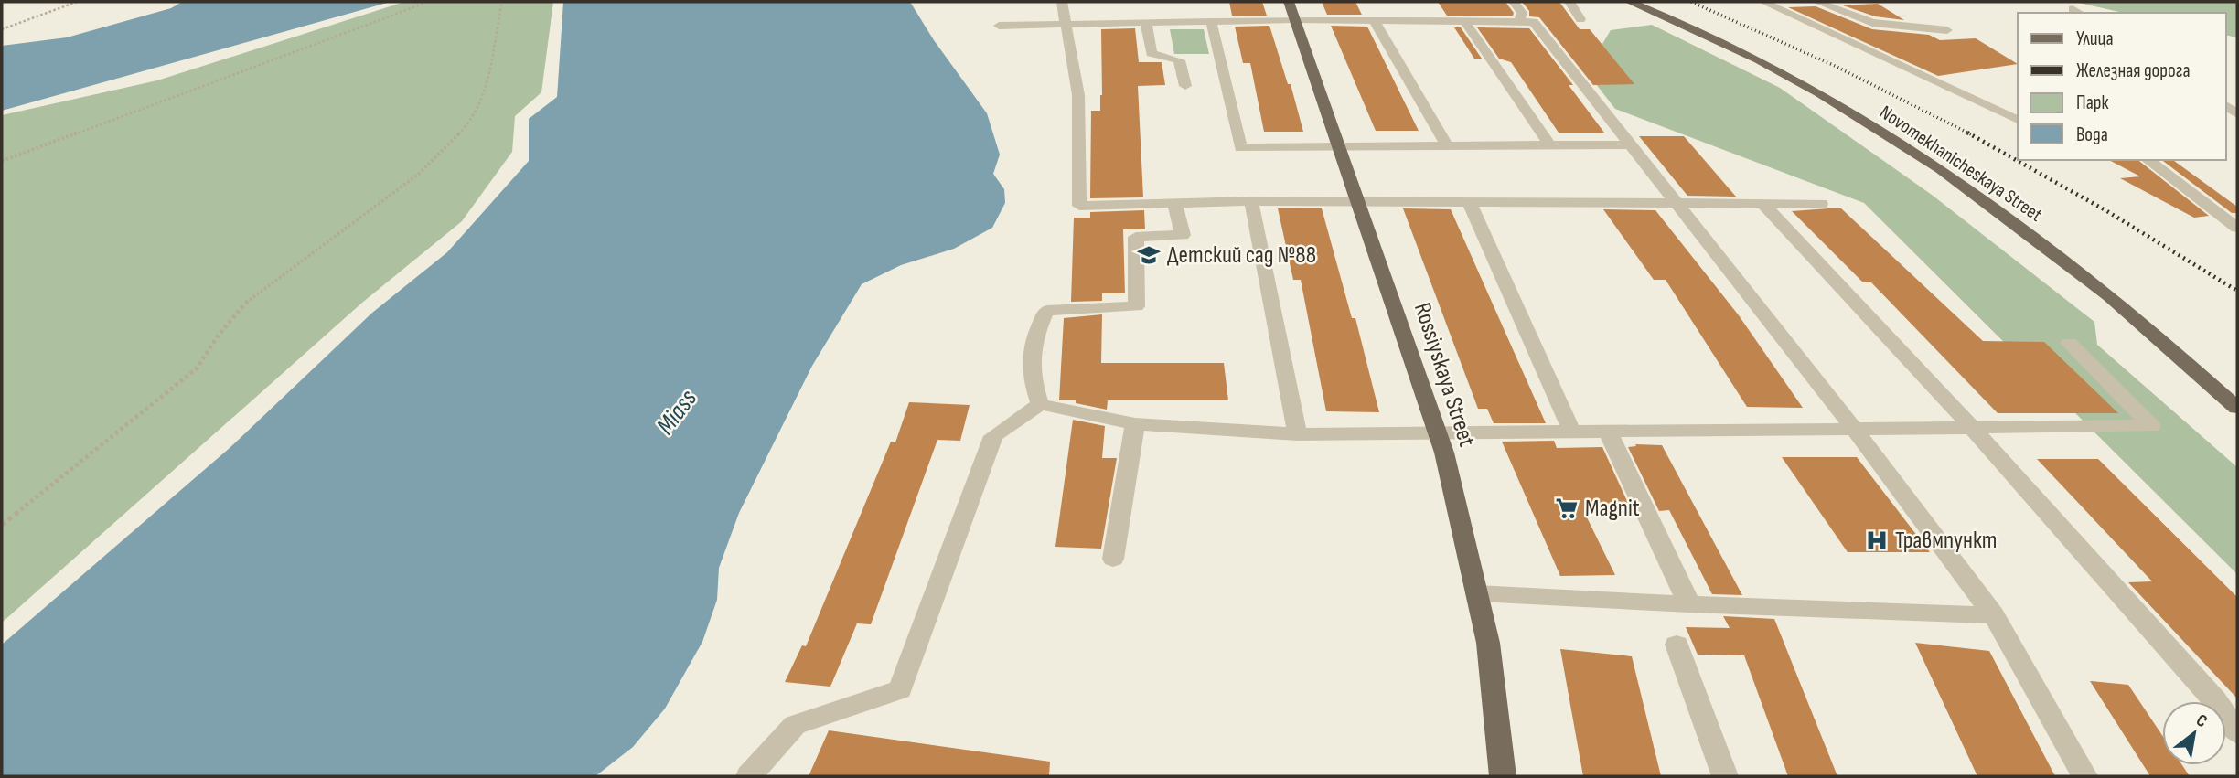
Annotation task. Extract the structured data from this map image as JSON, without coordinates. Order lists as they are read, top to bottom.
{
  "streets": {
    "main road": ["Novomekhanicheskaya Street", "Rossiyskaya Street"]
  },
  "water": ["Miass"],
  "places": {
    "school or university": ["Детский сад №88"],
    "supermarket": ["Magnit"],
    "hospital": ["Травмпункт"]
  },
  "legend": [
    "Улица",
    "Железная дорога",
    "Парк",
    "Вода"
  ],
  "north": "top right"
}
